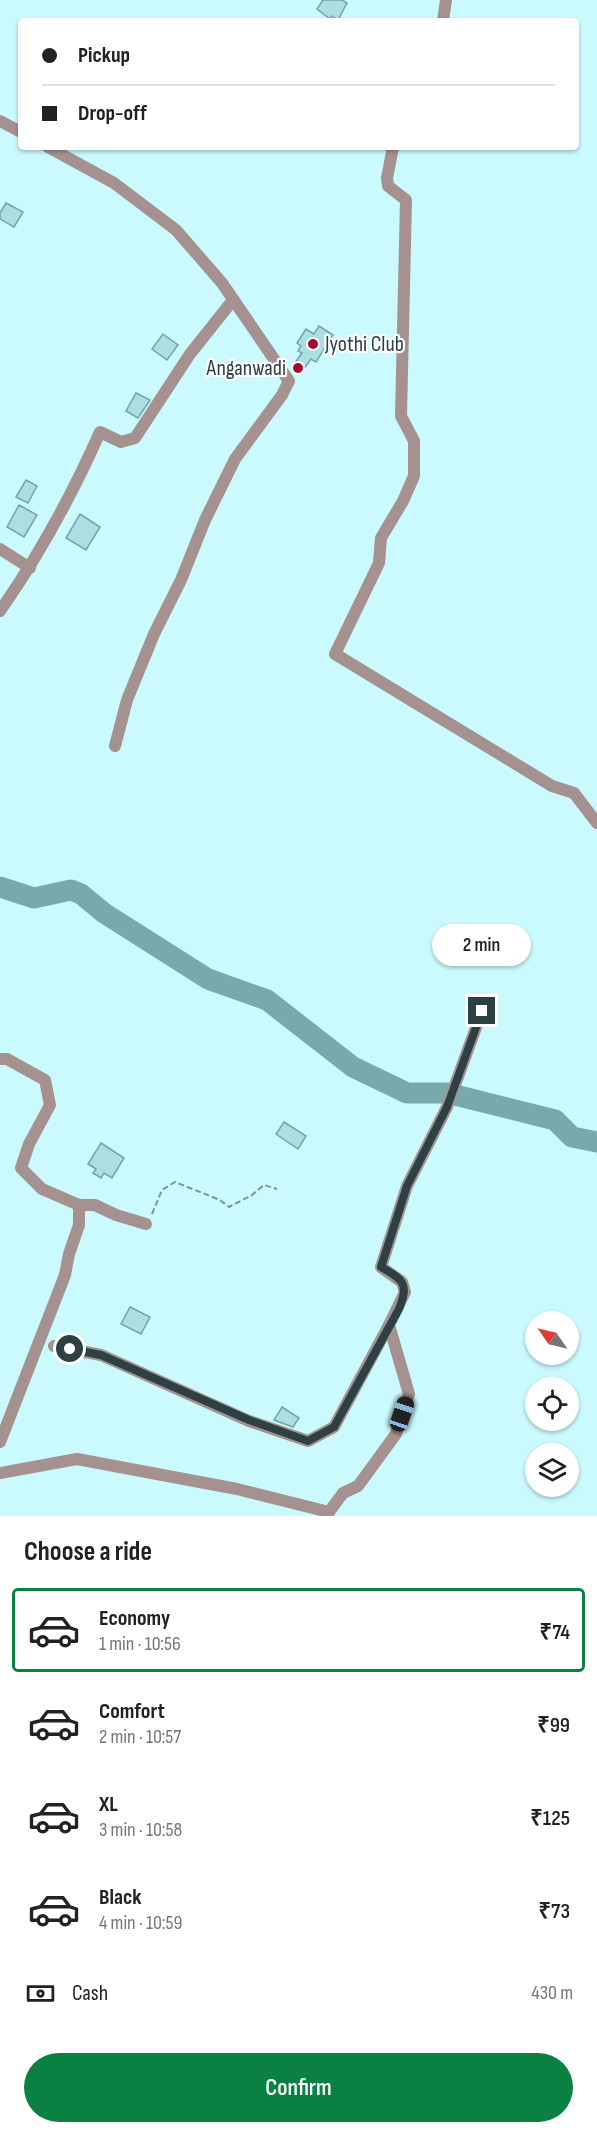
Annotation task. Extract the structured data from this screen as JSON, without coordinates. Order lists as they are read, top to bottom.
{
  "places": ["Jyothi Club", "Anganwadi"],
  "north": "top left",
  "page": {
    "banner": ["Pickup", "Drop-off"],
    "bubble": "2 min",
    "heading": "Choose a ride",
    "list": [
      {
        "name": "Economy",
        "note": "1 min · 10:56",
        "value": "₹74"
      },
      {
        "name": "Comfort",
        "note": "2 min · 10:57",
        "value": "₹99"
      },
      {
        "name": "XL",
        "note": "3 min · 10:58",
        "value": "₹125"
      },
      {
        "name": "Black",
        "note": "4 min · 10:59",
        "value": "₹73"
      }
    ],
    "pay": ["Cash", "430 m"],
    "buttons": "Confirm"
  }
}
